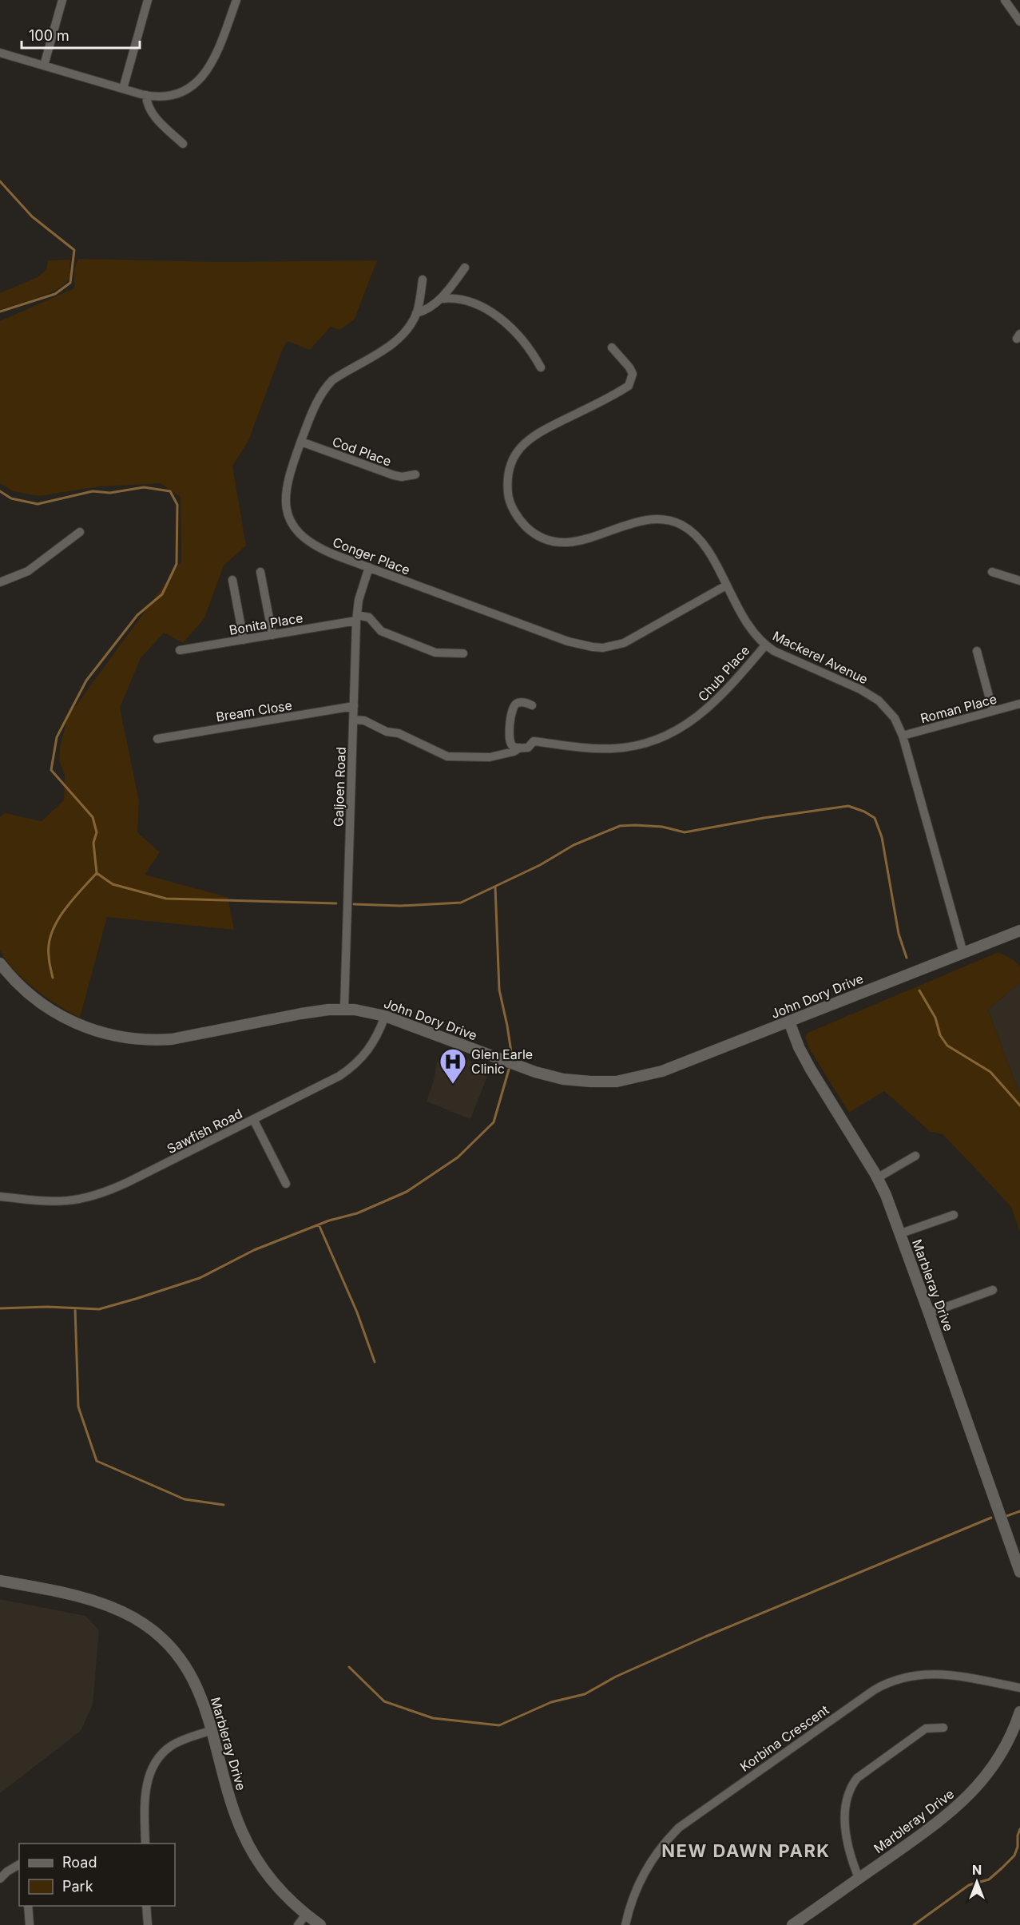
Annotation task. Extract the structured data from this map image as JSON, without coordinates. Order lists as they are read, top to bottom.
{
  "streets": {
    "street": [
      "Cod Place",
      "Conger Place",
      "Bonita Place",
      "Mackerel Avenue",
      "Chub Place",
      "Roman Place",
      "Bream Close",
      "Galjoen Road",
      "John Dory Drive",
      "Sawfish Road",
      "Marbleray Drive",
      "Korbina Crescent"
    ]
  },
  "crossings": [
    ["Cod Place", "Conger Place"],
    ["Conger Place", "Mackerel Avenue"],
    ["Conger Place", "Galjoen Road"],
    ["Bonita Place", "Galjoen Road"],
    ["Mackerel Avenue", "Chub Place"],
    ["Mackerel Avenue", "Roman Place"],
    ["Mackerel Avenue", "John Dory Drive"],
    ["Bream Close", "Galjoen Road"],
    ["Galjoen Road", "John Dory Drive"],
    ["John Dory Drive", "Sawfish Road"],
    ["John Dory Drive", "Marbleray Drive"]
  ],
  "districts": ["NEW DAWN PARK"],
  "places": {
    "hospital": ["Glen Earle Clinic"]
  },
  "legend": ["Road", "Park"],
  "scale_bar": "100 m",
  "north": "top"
}
